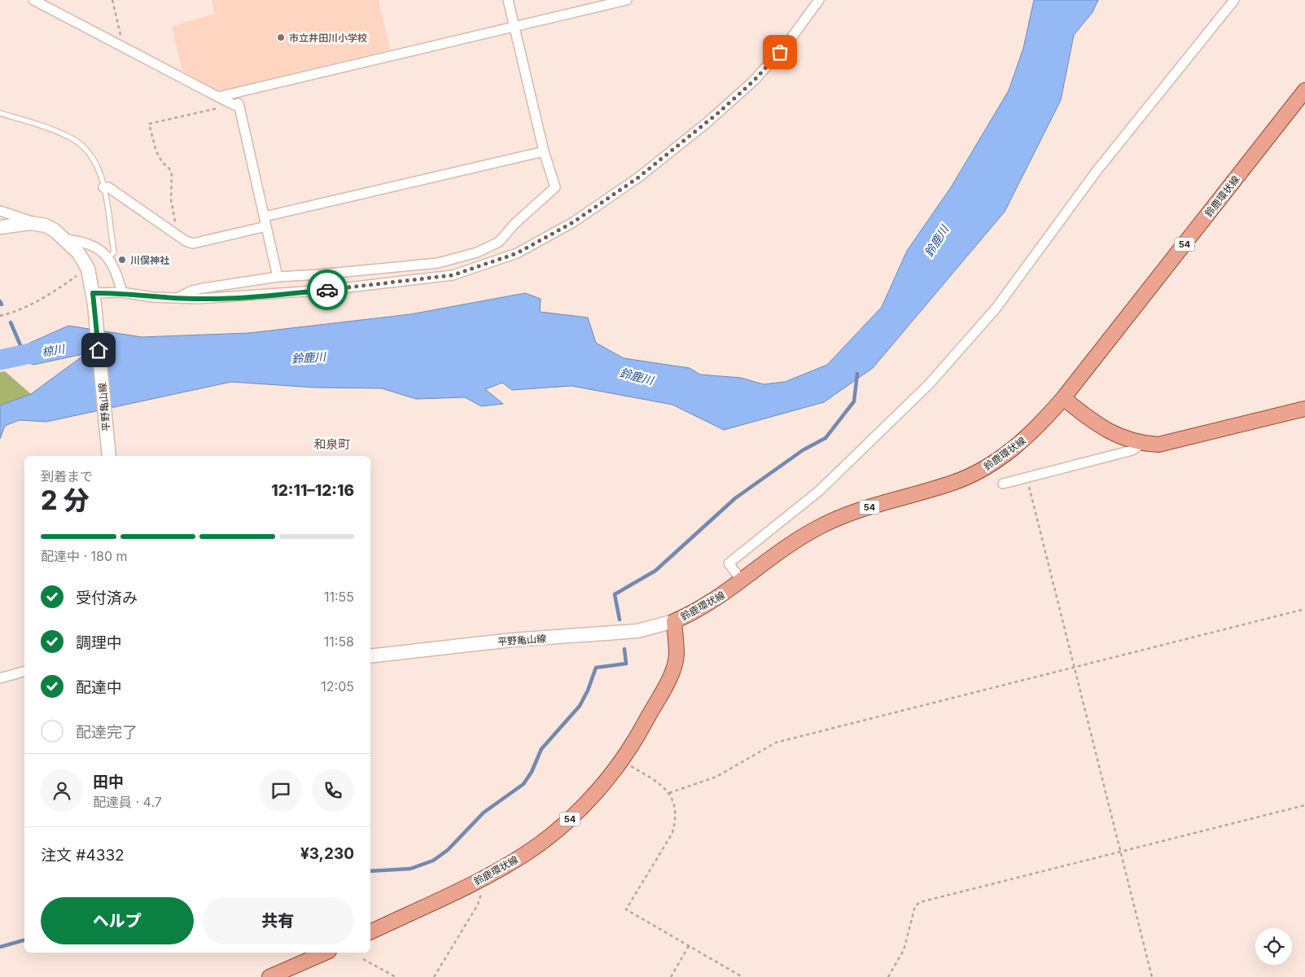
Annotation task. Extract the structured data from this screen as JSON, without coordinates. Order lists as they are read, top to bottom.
{
  "streets": {
    "main road": ["鈴鹿環状線", "54", "平野亀山線"]
  },
  "crossings": [
    ["鈴鹿環状線", "平野亀山線"]
  ],
  "districts": ["和泉町"],
  "water": ["鈴鹿川", "椋川"],
  "places": ["市立井田川小学校", "川俣神社"],
  "page": {
    "heading": ["2 分", "到着まで", "12:11–12:16"],
    "panel": [
      "田中",
      "配達員 · 4.7",
      "注文 #4332",
      "¥3,230"
    ],
    "bar": "配達中 · 180 m",
    "list": [
      ["受付済み", "11:55"],
      ["調理中", "11:58"],
      ["配達中", "12:05"],
      "配達完了"
    ],
    "buttons": ["ヘルプ", "共有"]
  }
}
